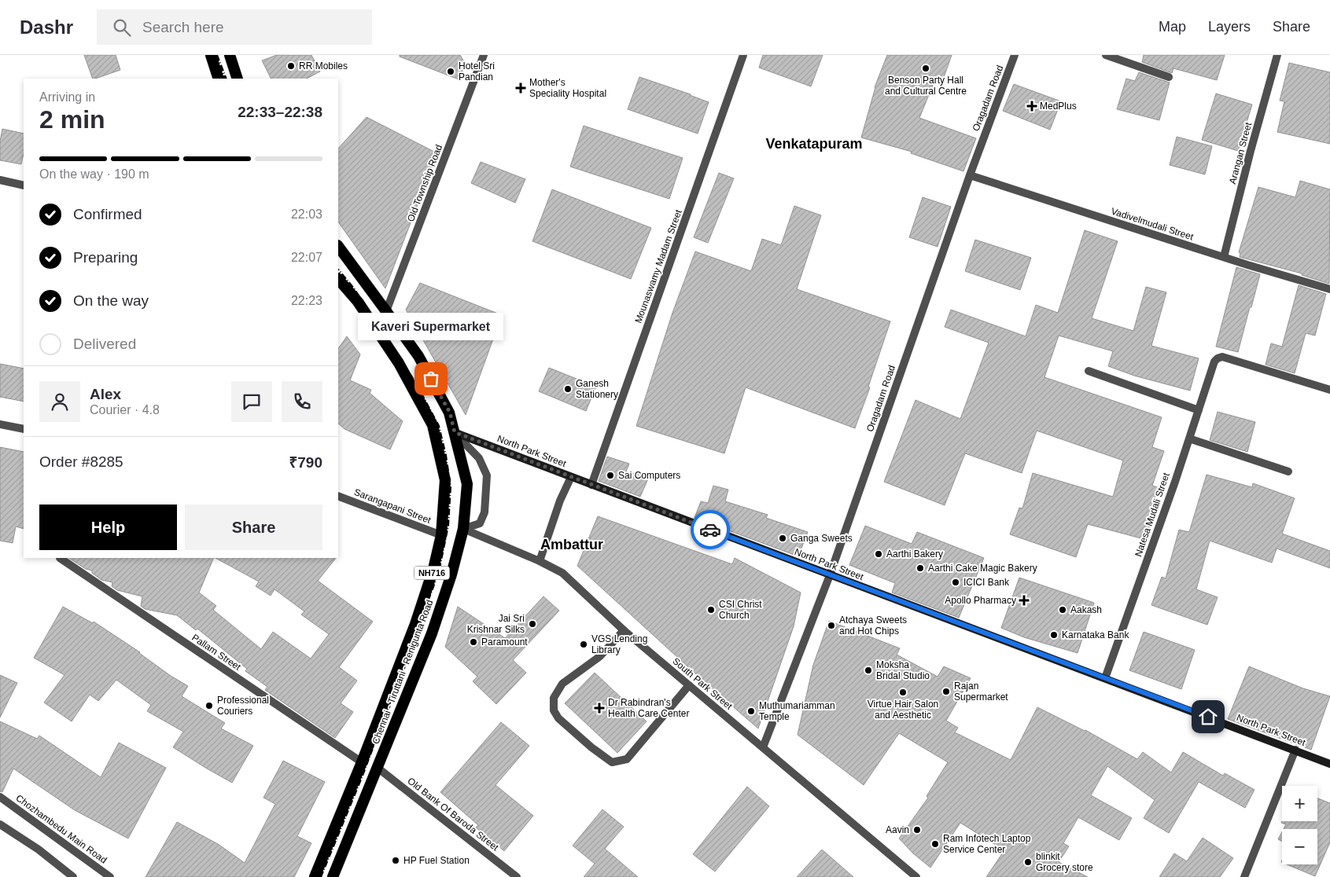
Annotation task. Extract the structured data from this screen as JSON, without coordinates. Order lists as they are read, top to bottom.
{
  "streets": {
    "highway": ["NH716", "Chennai - Tiruttani - Renigunta Road"],
    "main road": ["North Park Street"],
    "street": [
      "Oragadam Road",
      "Arangan Street",
      "Old Township Road",
      "Vadivelmudali Street",
      "Mounaswamy Madam Street",
      "Sarangapani Street",
      "Natesa Mudali Street",
      "Pallam Street",
      "South Park Street",
      "Old Bank Of Baroda Street",
      "Chozhambedu Main Road"
    ]
  },
  "crossings": [
    ["Oragadam Road", "Vadivelmudali Street"],
    ["Oragadam Road", "North Park Street"],
    ["Oragadam Road", "South Park Street"],
    ["Arangan Street", "Vadivelmudali Street"],
    ["Old Township Road", "Chennai - Tiruttani - Renigunta Road"],
    ["Mounaswamy Madam Street", "North Park Street"],
    ["North Park Street", "Natesa Mudali Street"],
    ["North Park Street", "Chennai - Tiruttani - Renigunta Road"],
    ["Sarangapani Street", "Chennai - Tiruttani - Renigunta Road"],
    ["Pallam Street", "Chennai - Tiruttani - Renigunta Road"],
    ["Chennai - Tiruttani - Renigunta Road", "South Park Street"],
    ["Chennai - Tiruttani - Renigunta Road", "Old Bank Of Baroda Street"]
  ],
  "districts": ["Venkatapuram", "Ambattur"],
  "places": {
    "other": [
      "RR Mobiles",
      "Benson Party Hall and Cultural Centre",
      "Hotel Sri Pandian",
      "Kaveri Supermarket",
      "Ganesh Stationery",
      "Sai Computers",
      "Ganga Sweets",
      "Aarthi Bakery",
      "Aarthi Cake Magic Bakery",
      "ICICI Bank",
      "CSI Christ Church",
      "Aakash",
      "Jai Sri Krishnar Silks",
      "Atchaya Sweets and Hot Chips",
      "Karnataka Bank",
      "Paramount",
      "VGS Lending Library",
      "Moksha Bridal Studio",
      "Rajan Supermarket",
      "Virtue Hair Salon and Aesthetic",
      "Professional Couriers",
      "Muthumariamman Temple",
      "Aavin",
      "Ram Infotech Laptop Service Center",
      "HP Fuel Station",
      "blinkit Grocery store"
    ],
    "health": [
      "Mother's Speciality Hospital",
      "MedPlus",
      "Apollo Pharmacy",
      "Dr Rabindran's Health Care Center"
    ]
  },
  "page": {
    "header": "Dashr",
    "search": "Search here",
    "nav": ["Map", "Layers", "Share"],
    "heading": ["2 min", "Arriving in", "22:33–22:38"],
    "panel": [
      "Alex",
      "Courier · 4.8",
      "Order #8285",
      "₹790"
    ],
    "bar": "On the way · 190 m",
    "list": [
      ["Confirmed", "22:03"],
      ["Preparing", "22:07"],
      ["On the way", "22:23"],
      "Delivered"
    ],
    "bubble": "Kaveri Supermarket",
    "buttons": ["Help", "Share"],
    "map_buttons": ["+", "−"]
  }
}
